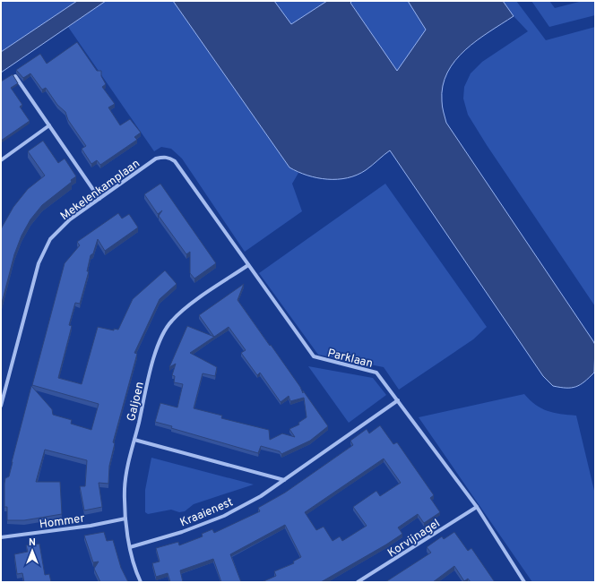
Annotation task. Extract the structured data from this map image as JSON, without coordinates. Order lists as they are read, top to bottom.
{
  "streets": {
    "street": [
      "Mekelenkamplaan",
      "Parklaan",
      "Galjoen",
      "Kraaienest",
      "Hommer",
      "Korvijnagel"
    ]
  },
  "crossings": [
    ["Mekelenkamplaan", "Parklaan"],
    ["Parklaan", "Galjoen"],
    ["Parklaan", "Kraaienest"],
    ["Parklaan", "Korvijnagel"],
    ["Galjoen", "Kraaienest"],
    ["Galjoen", "Hommer"]
  ],
  "north": "top"
}
